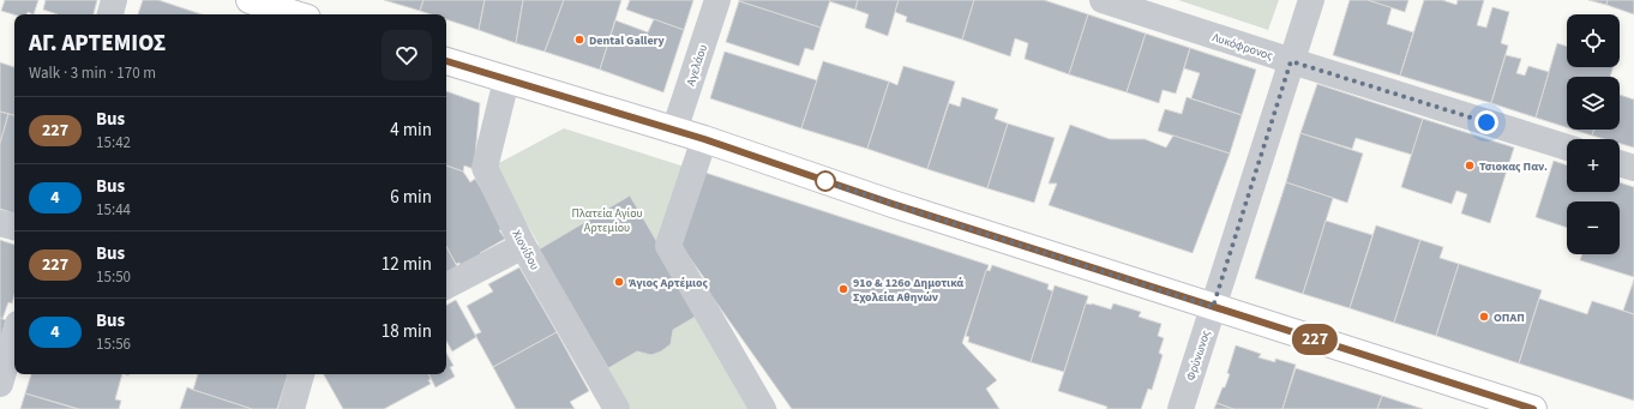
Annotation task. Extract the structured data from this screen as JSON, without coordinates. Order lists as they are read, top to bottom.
{
  "streets": {
    "street": [
      "Λυκόφρονος",
      "Αγελάου",
      "Χιονίδου",
      "Φρύνωνος"
    ]
  },
  "crossings": [
    ["Λυκόφρονος", "Φρύνωνος"]
  ],
  "parks": ["Πλατεία Αγίου Αρτεμίου"],
  "places": [
    "Dental Gallery",
    "Τσιοκας Παν.",
    "Άγιος Αρτέμιος",
    "91ο & 126ο Δημοτικά Σχολεία Αθηνών",
    "ΟΠΑΠ"
  ],
  "lines": ["bus line 227"],
  "page": {
    "on_map": "227",
    "map_buttons": ["+", "−"],
    "heading": ["ΑΓ. ΑΡΤΕΜΙΟΣ", "Walk · 3 min · 170 m"],
    "list": [
      {
        "mark": "227",
        "name": "Bus",
        "note": "15:42",
        "value": "4 min"
      },
      {
        "mark": "4",
        "name": "Bus",
        "note": "15:44",
        "value": "6 min"
      },
      {
        "mark": "227",
        "name": "Bus",
        "note": "15:50",
        "value": "12 min"
      },
      {
        "mark": "4",
        "name": "Bus",
        "note": "15:56",
        "value": "18 min"
      }
    ]
  }
}
